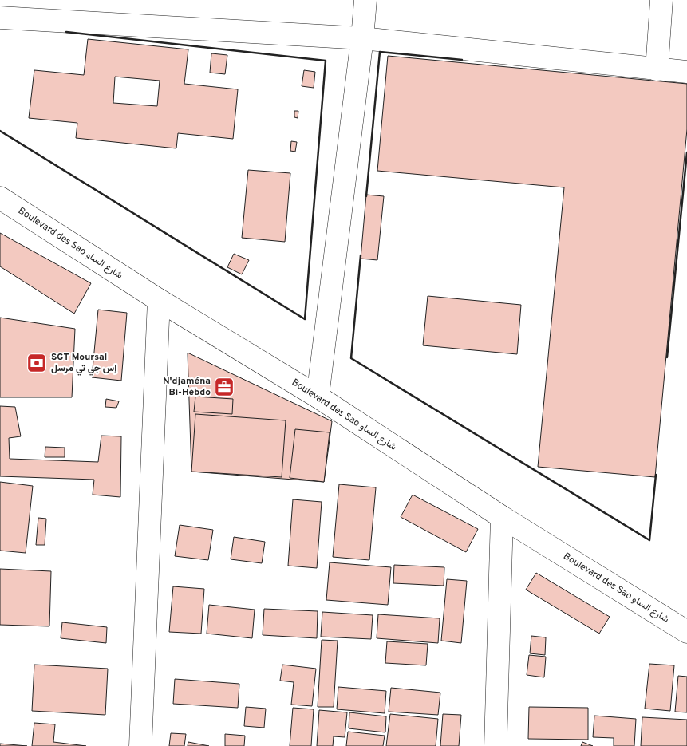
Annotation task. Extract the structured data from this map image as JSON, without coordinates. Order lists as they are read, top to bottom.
{
  "streets": {
    "street": ["Boulevard des Sao شارع الساو"]
  },
  "places": {
    "bank": ["SGT Moursal إس جي تي مرسل"],
    "office": ["N'djaména Bi-Hébdo"]
  }
}
